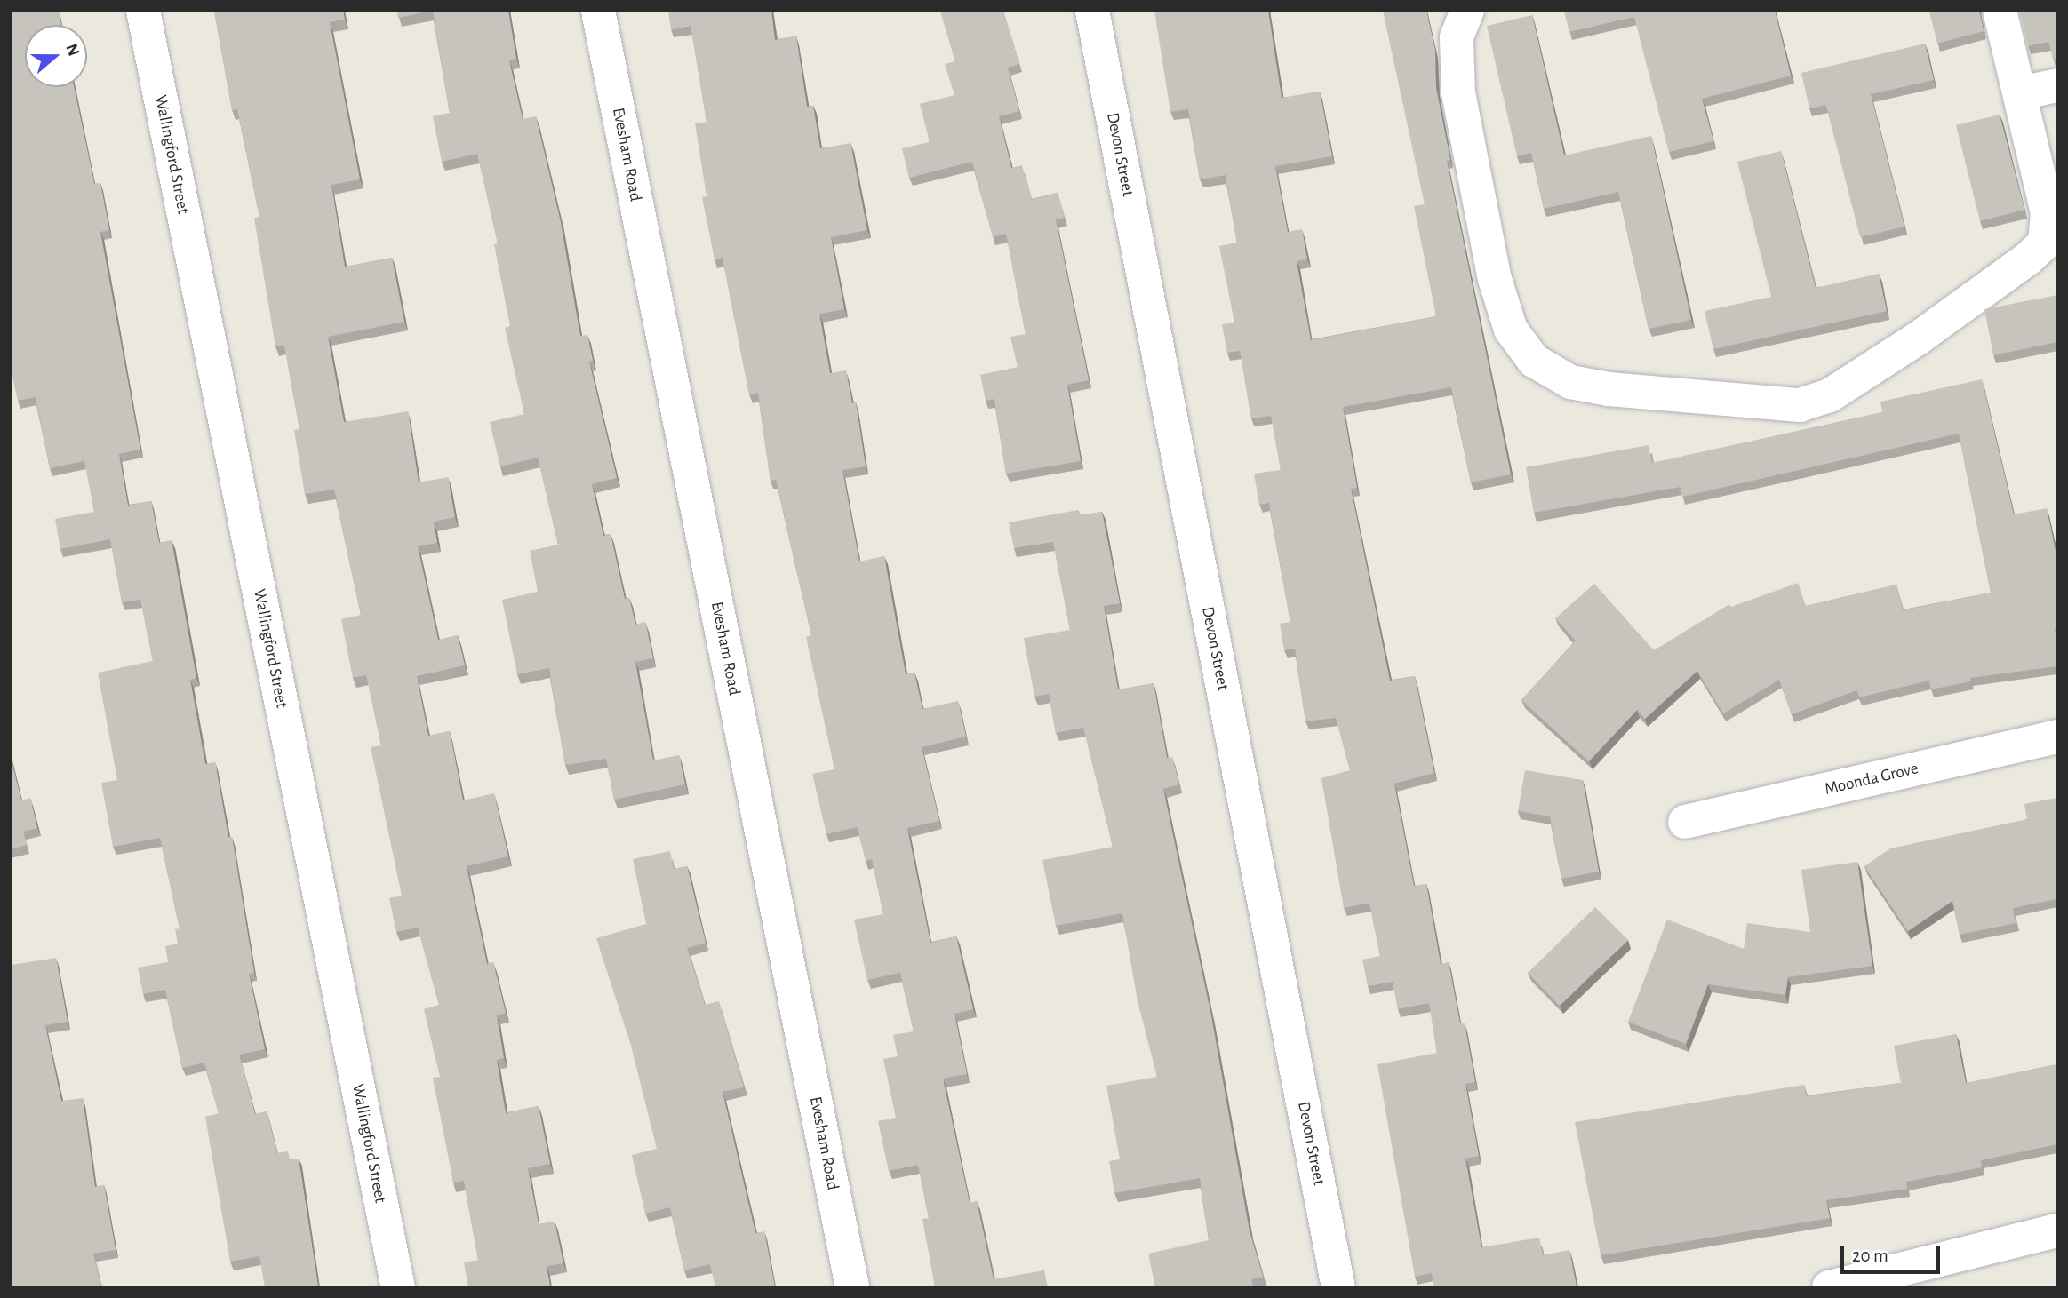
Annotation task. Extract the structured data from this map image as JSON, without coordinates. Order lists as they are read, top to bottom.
{
  "streets": {
    "street": [
      "Wallingford Street",
      "Evesham Road",
      "Devon Street",
      "Moonda Grove"
    ]
  },
  "scale_bar": "20 m",
  "north": "right"
}
